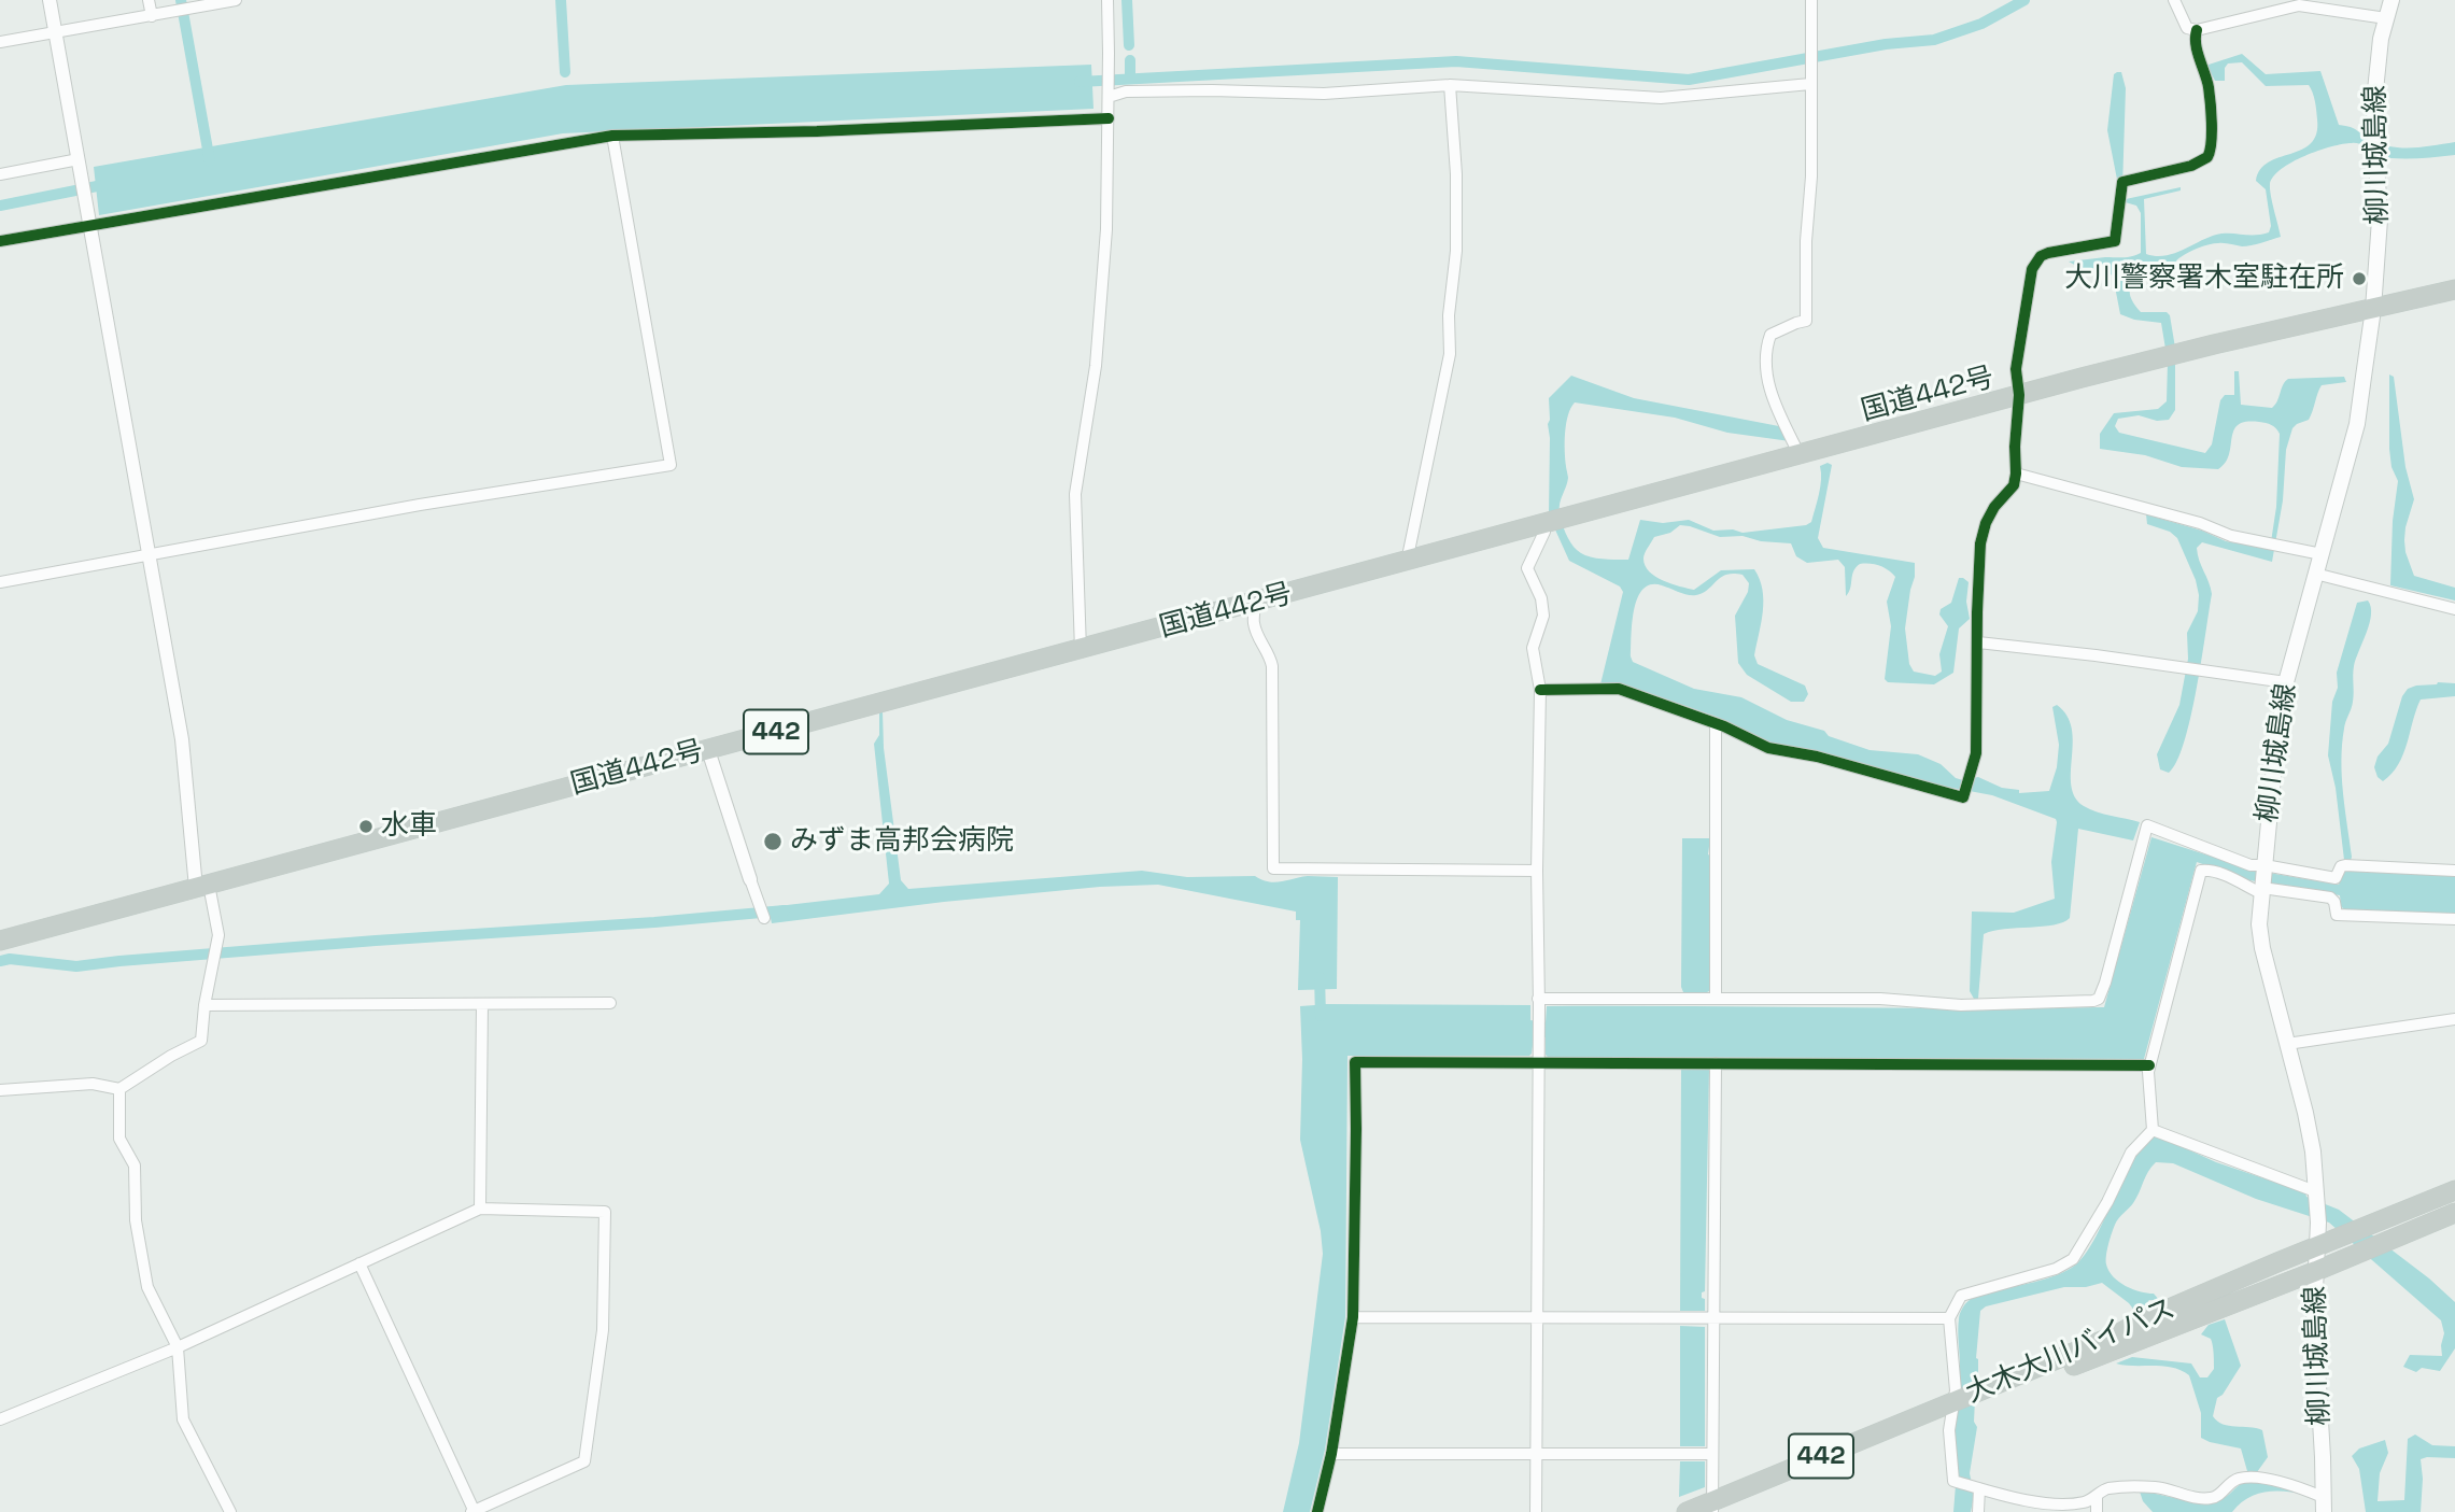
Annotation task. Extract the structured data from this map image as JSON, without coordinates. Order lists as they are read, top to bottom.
{
  "streets": {
    "highway": ["国道442号", "442", "大木大川バイパス"],
    "main road": ["柳川城島線"]
  },
  "crossings": [
    ["柳川城島線", "国道442号"],
    ["柳川城島線", "大木大川バイパス"]
  ],
  "places": ["大川警察署木室駐在所", "水車", "みずま高邦会病院"]
}
